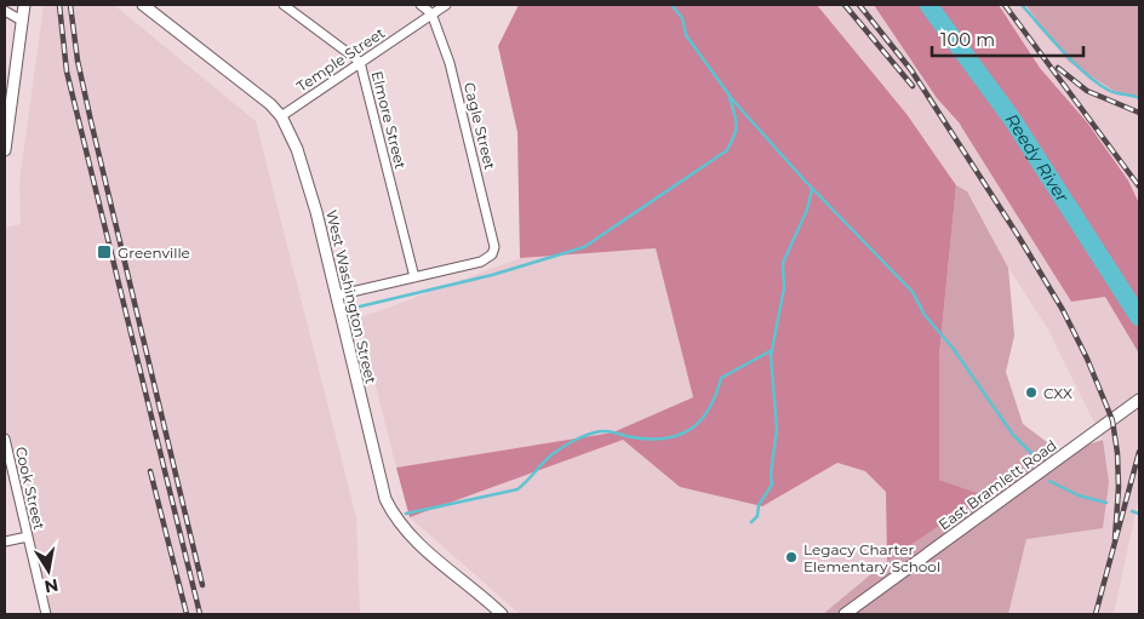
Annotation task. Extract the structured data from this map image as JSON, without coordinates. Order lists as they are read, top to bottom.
{
  "streets": {
    "street": [
      "Temple Street",
      "Elmore Street",
      "Cagle Street",
      "West Washington Street",
      "East Bramlett Road",
      "Cook Street"
    ]
  },
  "crossings": [
    ["Temple Street", "Elmore Street"],
    ["Temple Street", "Cagle Street"],
    ["Temple Street", "West Washington Street"],
    ["Elmore Street", "Cagle Street"]
  ],
  "water": ["Reedy River"],
  "places": {
    "transit": ["Greenville"],
    "other": ["CXX", "Legacy Charter Elementary School"]
  },
  "scale_bar": "100 m",
  "north": "bottom"
}
